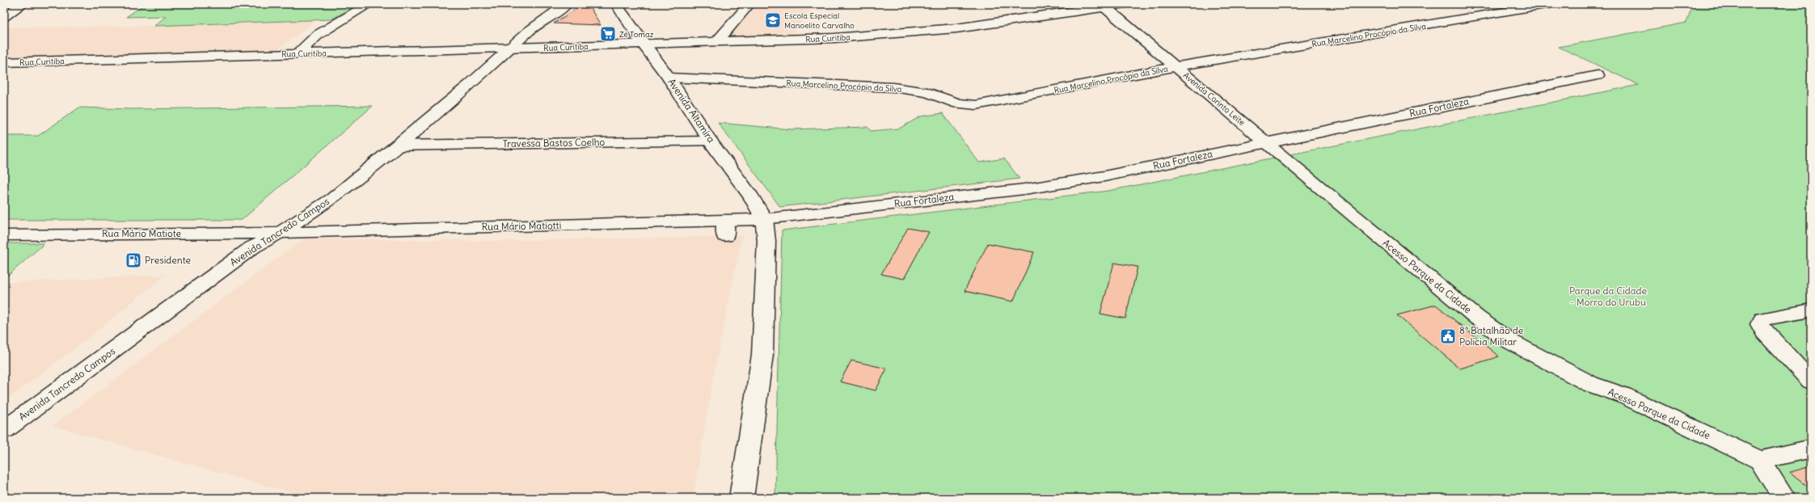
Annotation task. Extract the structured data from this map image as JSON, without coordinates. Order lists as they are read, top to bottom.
{
  "streets": {
    "street": [
      "Rua Marcelino Procópio da Silva",
      "Rua Curitiba",
      "Avenida Corinto Leite",
      "Rua Fortaleza",
      "Avenida Altamira",
      "Travessa Bastos Coelho",
      "Rua Mário Matiotti",
      "Avenida Tancredo Campos",
      "Rua Mário Matiote",
      "Acesso Parque da Cidade"
    ]
  },
  "crossings": [
    ["Rua Marcelino Procópio da Silva", "Avenida Corinto Leite"],
    ["Rua Marcelino Procópio da Silva", "Avenida Altamira"],
    ["Rua Curitiba", "Avenida Corinto Leite"],
    ["Rua Curitiba", "Avenida Altamira"],
    ["Rua Curitiba", "Avenida Tancredo Campos"],
    ["Avenida Corinto Leite", "Rua Fortaleza"],
    ["Avenida Corinto Leite", "Acesso Parque da Cidade"],
    ["Rua Fortaleza", "Avenida Altamira"],
    ["Rua Fortaleza", "Rua Mário Matiotti"],
    ["Rua Fortaleza", "Acesso Parque da Cidade"],
    ["Avenida Altamira", "Travessa Bastos Coelho"],
    ["Avenida Altamira", "Rua Mário Matiotti"],
    ["Travessa Bastos Coelho", "Avenida Tancredo Campos"],
    ["Rua Mário Matiotti", "Avenida Tancredo Campos"],
    ["Rua Mário Matiotti", "Rua Mário Matiote"],
    ["Avenida Tancredo Campos", "Rua Mário Matiote"]
  ],
  "parks": ["Parque da Cidade - Morro do Urubu"],
  "places": {
    "school or university": ["Escola Especial Manoelito Carvalho"],
    "supermarket": ["Zé Tomaz"],
    "fuel station": ["Presidente"],
    "public building": ["8º Batalhão de Policia Militar"]
  }
}
